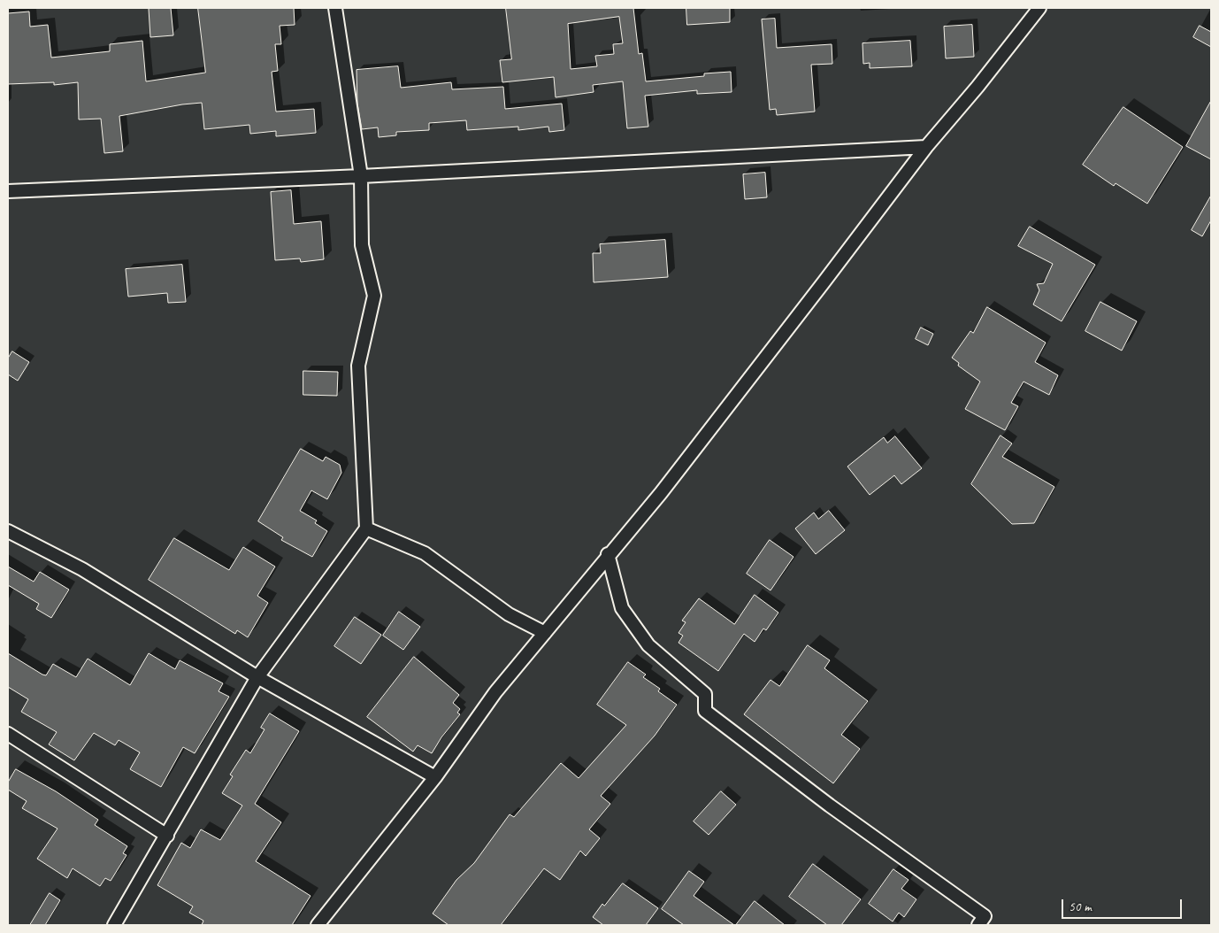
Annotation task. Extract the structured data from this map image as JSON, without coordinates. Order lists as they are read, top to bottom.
{
  "scale_bar": "50 m"
}
